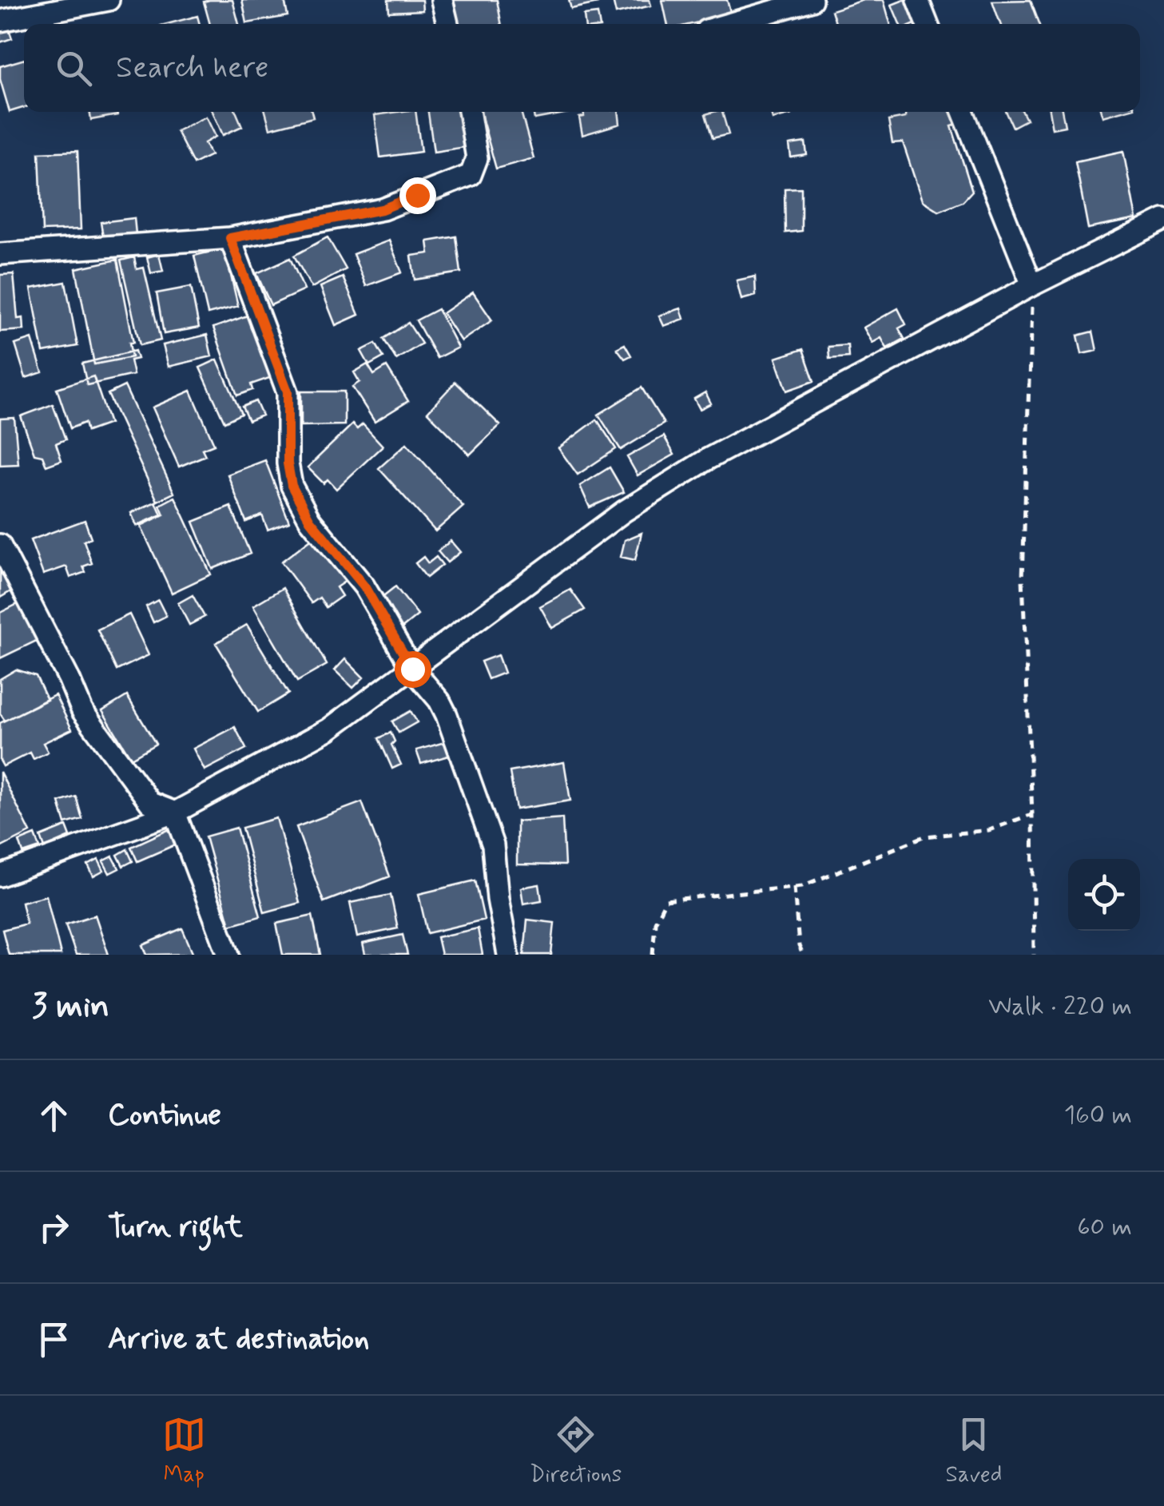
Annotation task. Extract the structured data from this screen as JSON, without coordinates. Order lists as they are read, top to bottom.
{
  "page": {
    "search": "Search here",
    "heading": ["3 min", "Walk · 220 m"],
    "list": [
      ["Continue", "160 m"],
      ["Turn right", "60 m"],
      "Arrive at destination"
    ],
    "nav": ["Map", "Directions", "Saved"]
  }
}
